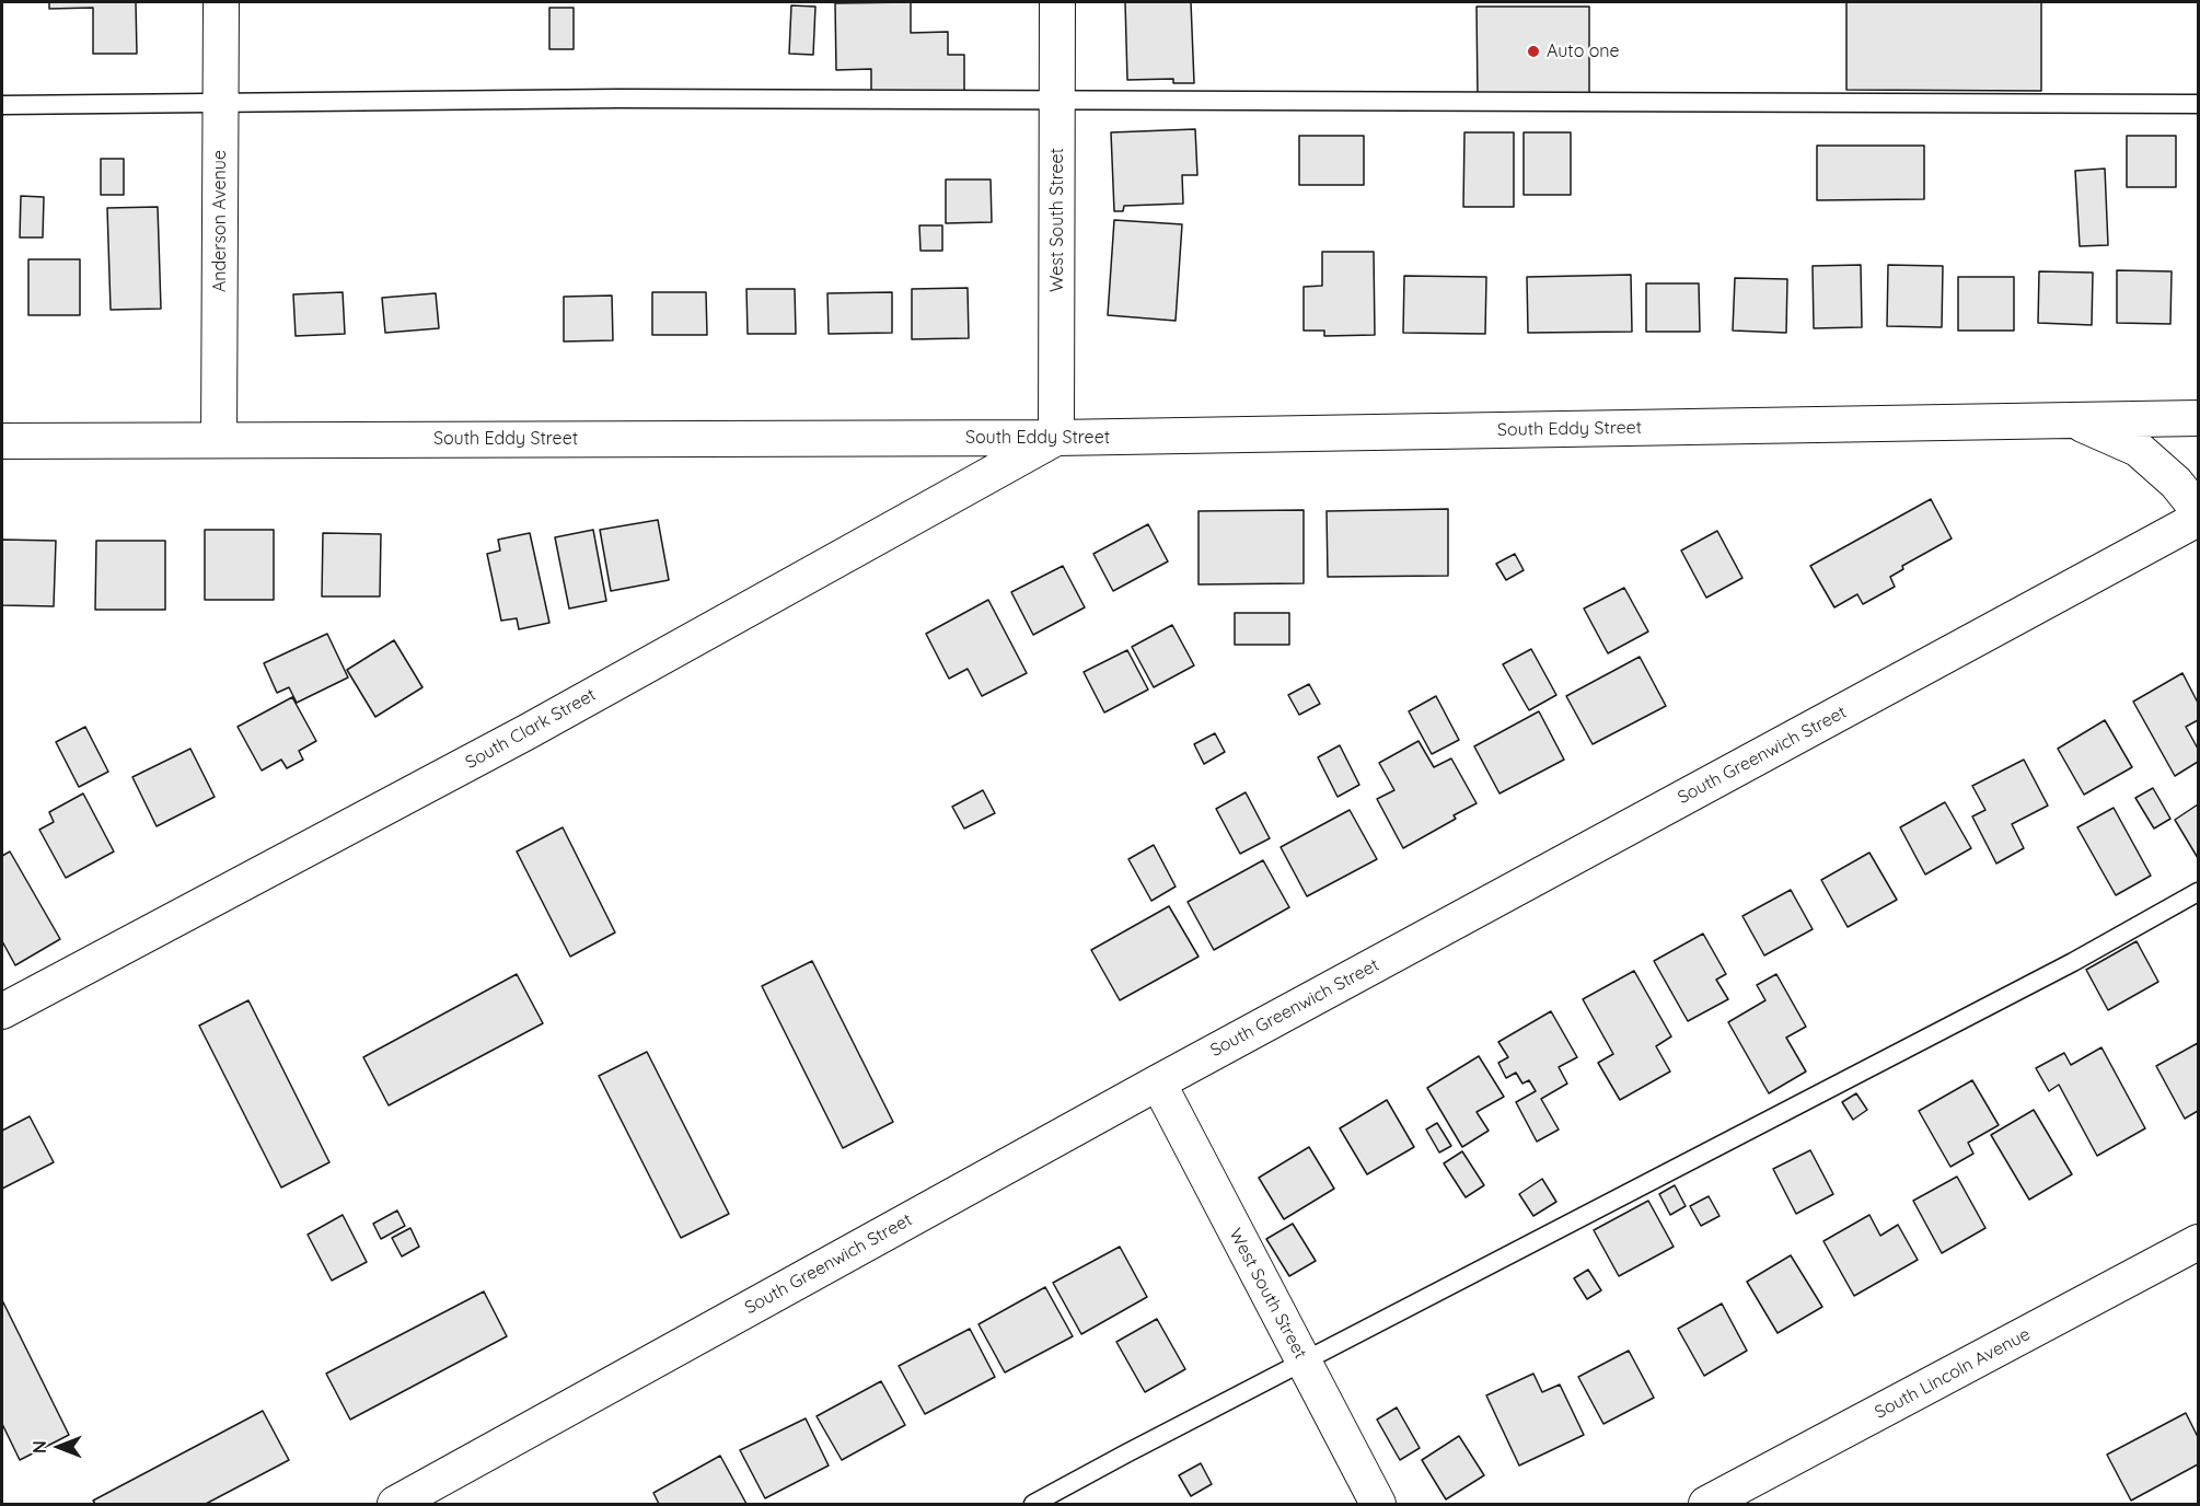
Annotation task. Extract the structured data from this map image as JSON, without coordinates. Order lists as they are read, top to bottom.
{
  "streets": {
    "street": [
      "West South Street",
      "Anderson Avenue",
      "South Eddy Street",
      "South Clark Street",
      "South Greenwich Street",
      "South Lincoln Avenue"
    ]
  },
  "crossings": [
    ["West South Street", "South Eddy Street"],
    ["West South Street", "South Clark Street"],
    ["West South Street", "South Greenwich Street"],
    ["Anderson Avenue", "South Eddy Street"],
    ["South Eddy Street", "South Clark Street"]
  ],
  "places": ["Auto one"],
  "north": "left"
}
